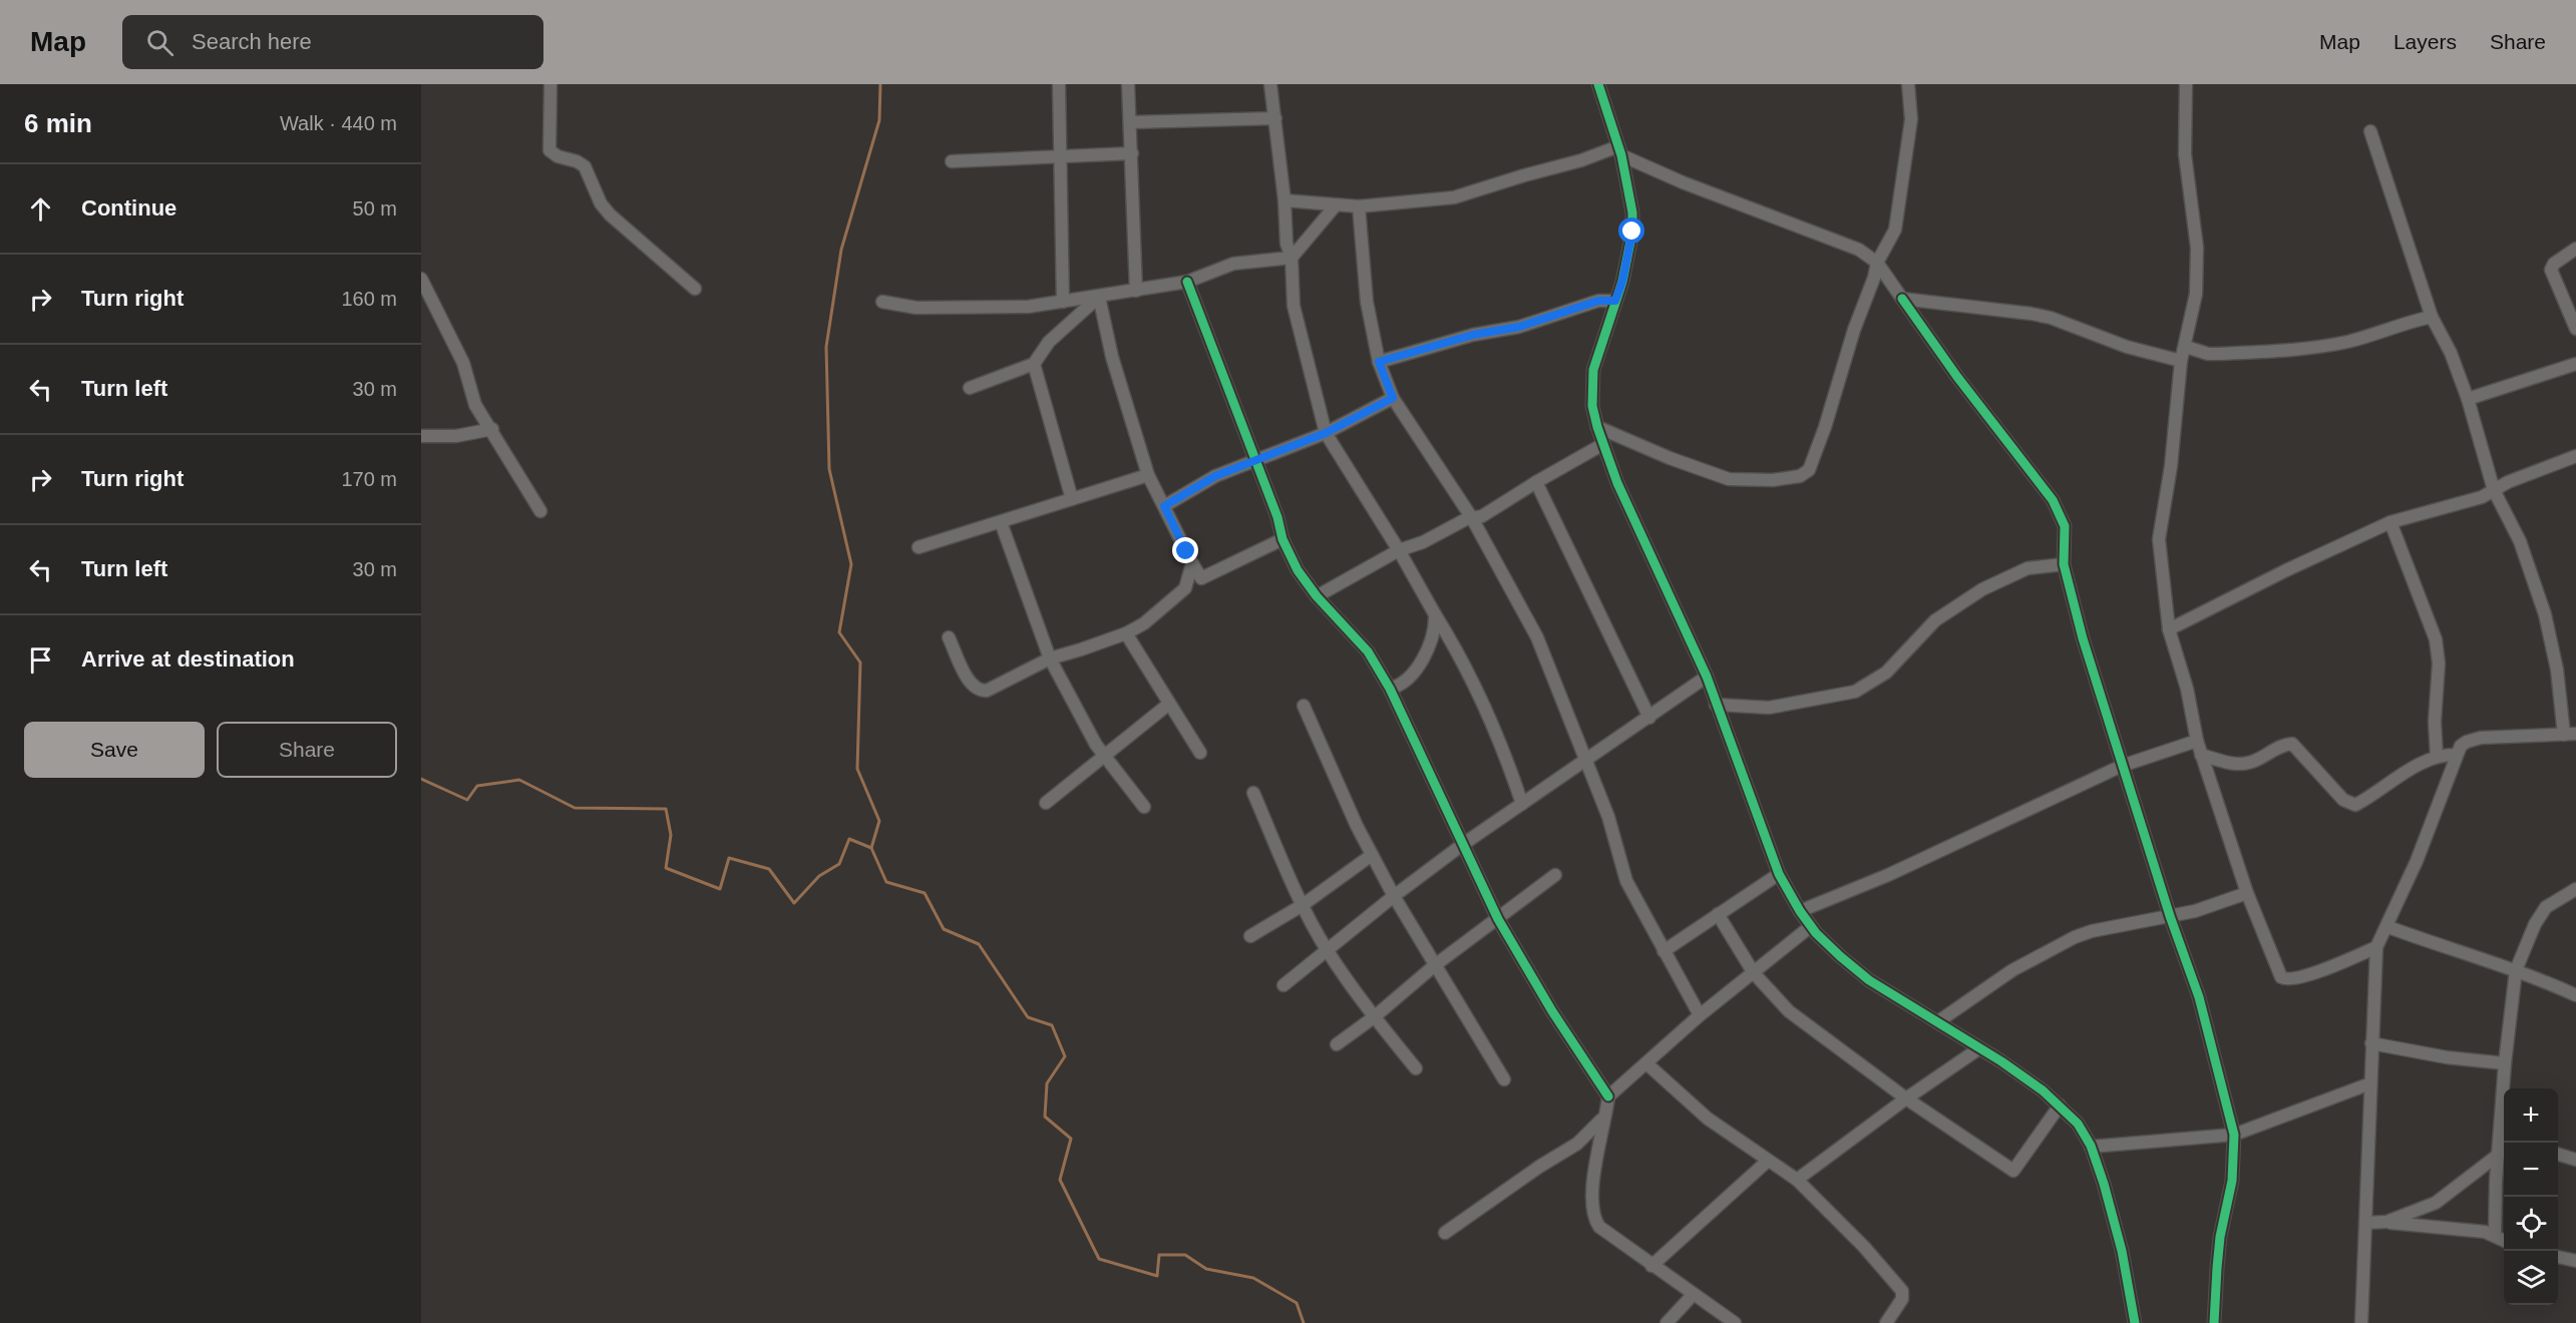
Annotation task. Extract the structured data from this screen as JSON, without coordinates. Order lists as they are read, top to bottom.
{
  "page": {
    "header": "Map",
    "search": "Search here",
    "nav": ["Map", "Layers", "Share"],
    "heading": ["6 min", "Walk · 440 m"],
    "list": [
      ["Continue", "50 m"],
      ["Turn right", "160 m"],
      ["Turn left", "30 m"],
      ["Turn right", "170 m"],
      ["Turn left", "30 m"],
      "Arrive at destination"
    ],
    "buttons": ["Save", "Share"],
    "map_buttons": ["+", "−"]
  }
}
